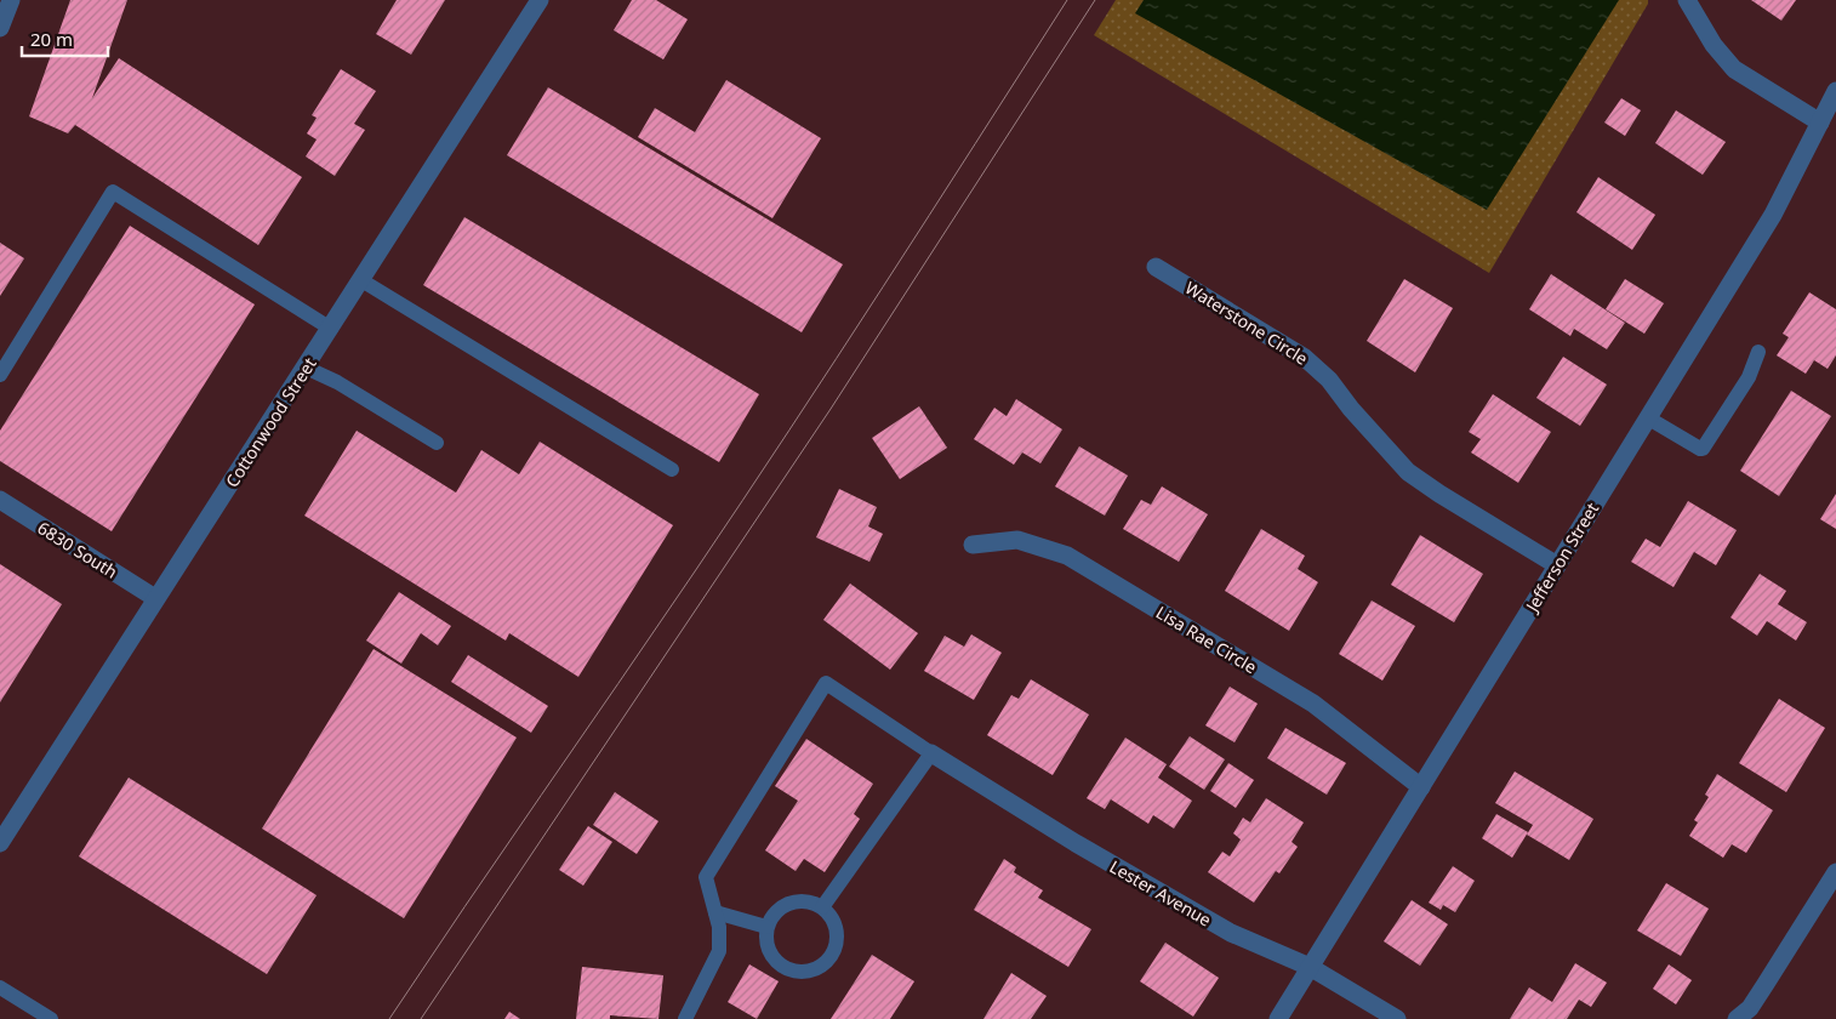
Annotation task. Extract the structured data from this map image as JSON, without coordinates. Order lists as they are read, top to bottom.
{
  "streets": {
    "street": [
      "Waterstone Circle",
      "Cottonwood Street",
      "6830 South",
      "Jefferson Street",
      "Lisa Rae Circle",
      "Lester Avenue"
    ]
  },
  "crossings": [
    ["Waterstone Circle", "Jefferson Street"],
    ["Cottonwood Street", "6830 South"],
    ["Jefferson Street", "Lisa Rae Circle"],
    ["Jefferson Street", "Lester Avenue"]
  ],
  "scale_bar": "20 m"
}
